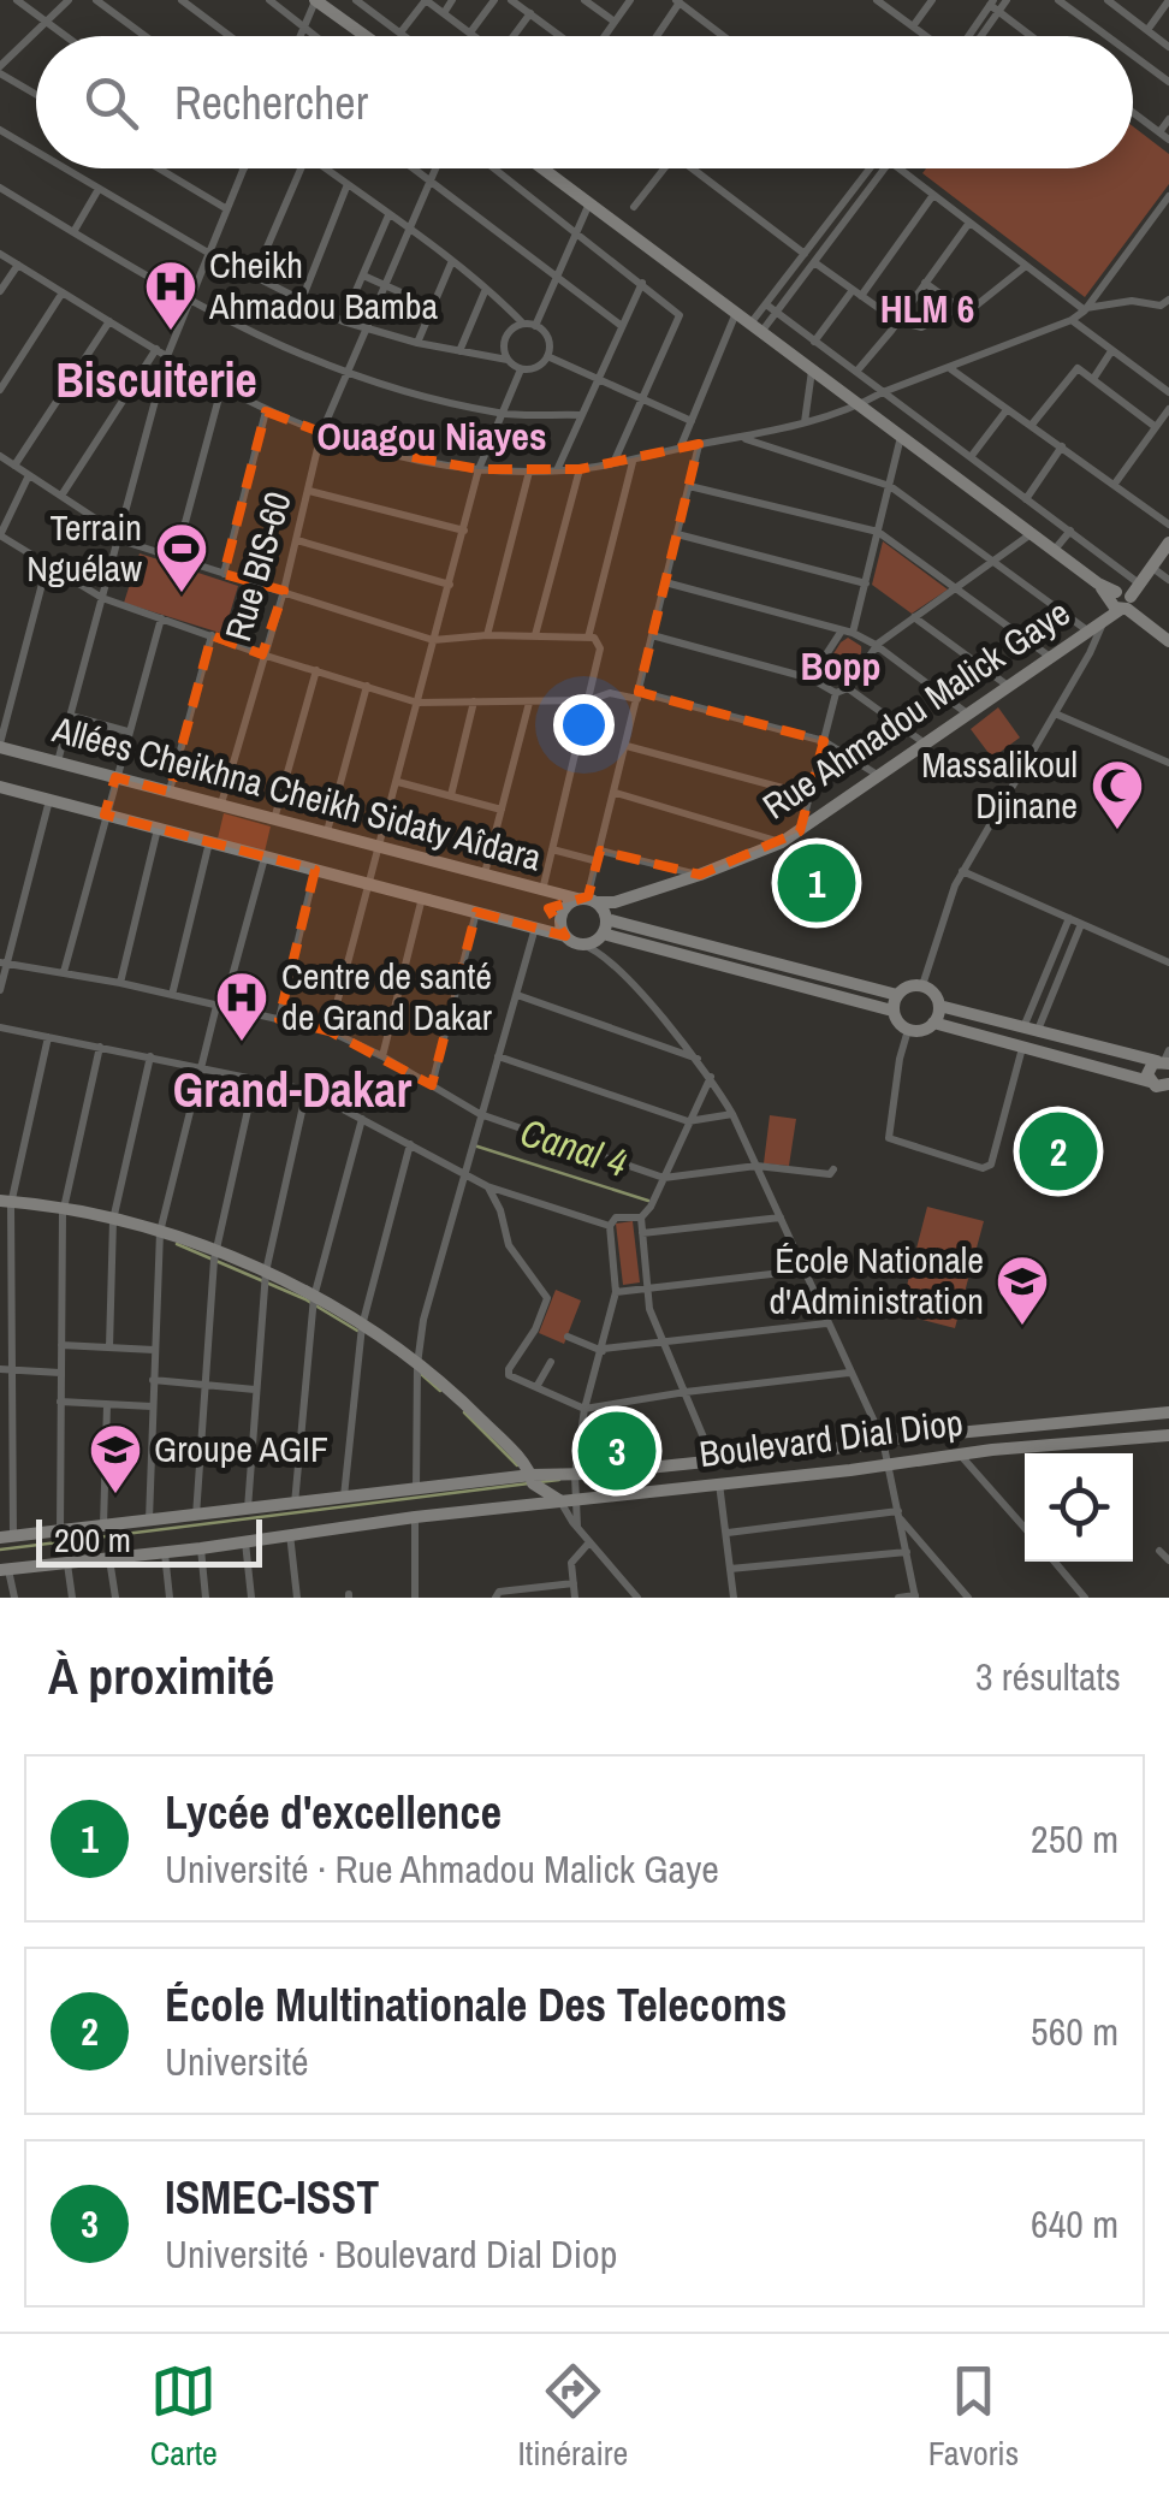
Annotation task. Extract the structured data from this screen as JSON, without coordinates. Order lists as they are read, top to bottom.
{
  "streets": {
    "main road": ["Rue Ahmadou Malick Gaye", "Allées Cheikhna Cheikh Sidaty Aîdara", "Boulevard Dial Diop"],
    "street": ["Rue BIS-60"]
  },
  "crossings": [
    ["Rue BIS-60", "Allées Cheikhna Cheikh Sidaty Aîdara"],
    ["Rue Ahmadou Malick Gaye", "Allées Cheikhna Cheikh Sidaty Aîdara"]
  ],
  "districts": [
    "HLM 6",
    "Biscuiterie",
    "Ouagou Niayes",
    "Bopp",
    "Grand-Dakar"
  ],
  "water": ["Canal 4"],
  "places": {
    "hospital": ["Cheikh Ahmadou Bamba", "Centre de santé de Grand Dakar"],
    "sports": ["Terrain Nguélaw"],
    "mosque": ["Massalikoul Djinane"],
    "school or university": ["École Nationale d'Administration", "Groupe AGIF"]
  },
  "scale_bar": "200 m",
  "page": {
    "search": "Rechercher",
    "pins": ["1", "2", "3"],
    "scale": "200 m",
    "heading": ["À proximité", "3 résultats"],
    "list": [
      {
        "mark": "1",
        "name": "Lycée d'excellence",
        "note": "Université · Rue Ahmadou Malick Gaye",
        "value": "250 m"
      },
      {
        "mark": "2",
        "name": "École Multinationale Des Telecoms",
        "note": "Université",
        "value": "560 m"
      },
      {
        "mark": "3",
        "name": "ISMEC-ISST",
        "note": "Université · Boulevard Dial Diop",
        "value": "640 m"
      }
    ],
    "nav": ["Carte", "Itinéraire", "Favoris"]
  }
}
